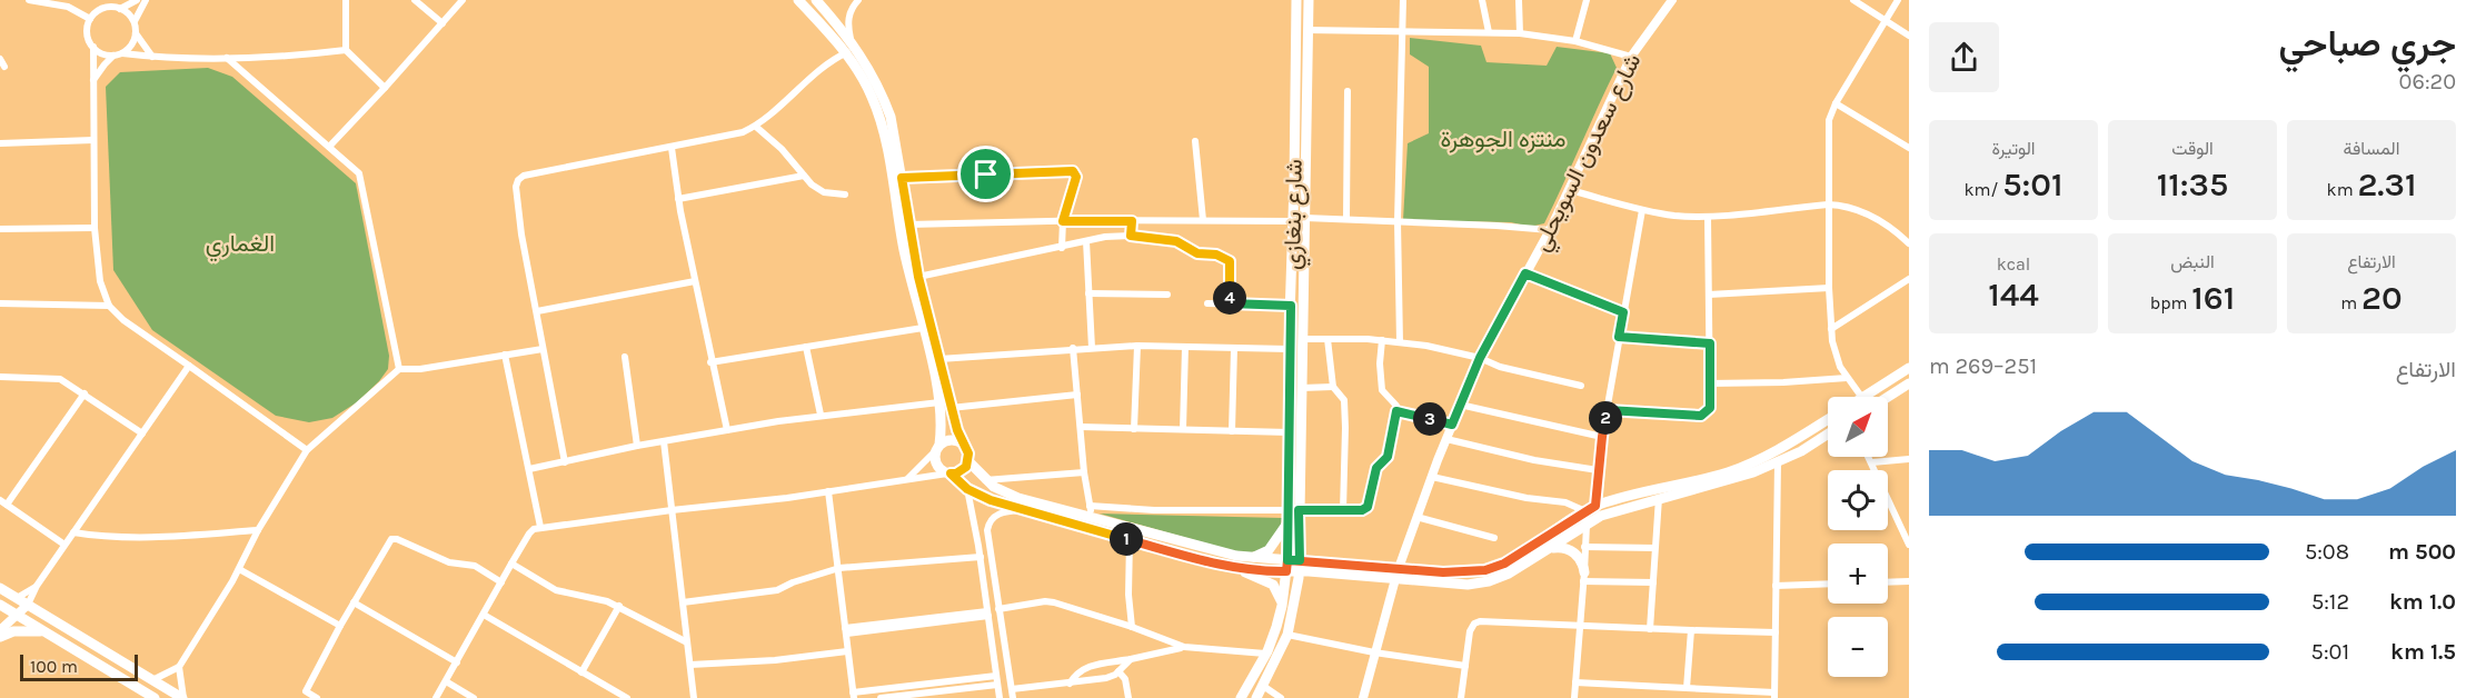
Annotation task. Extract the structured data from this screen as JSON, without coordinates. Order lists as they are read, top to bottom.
{
  "streets": {
    "main road": ["شارع سعدون السويحلي", "شارع بنغازي"]
  },
  "parks": ["منتزه الجوهرة", "الغماري"],
  "scale_bar": "100 m",
  "north": "top right",
  "page": {
    "heading": ["جري صباحي", "06:20"],
    "stats": [
      ["المسافة", "2.31 km"],
      ["الوقت", "11:35"],
      ["الوتيرة", "5:01 /km"],
      ["الارتفاع", "20 m"],
      ["النبض", "161 bpm"],
      ["kcal", "144"]
    ],
    "pins": [
      "4",
      "2",
      "3",
      "1"
    ],
    "chart": ["الارتفاع", "251–269 m"],
    "map_buttons": ["+", "−"],
    "list": [
      {
        "name": "500 m",
        "note": "5:08"
      },
      {
        "name": "1.0 km",
        "note": "5:12"
      },
      {
        "name": "1.5 km",
        "note": "5:01"
      }
    ],
    "scale": "100 m"
  }
}
